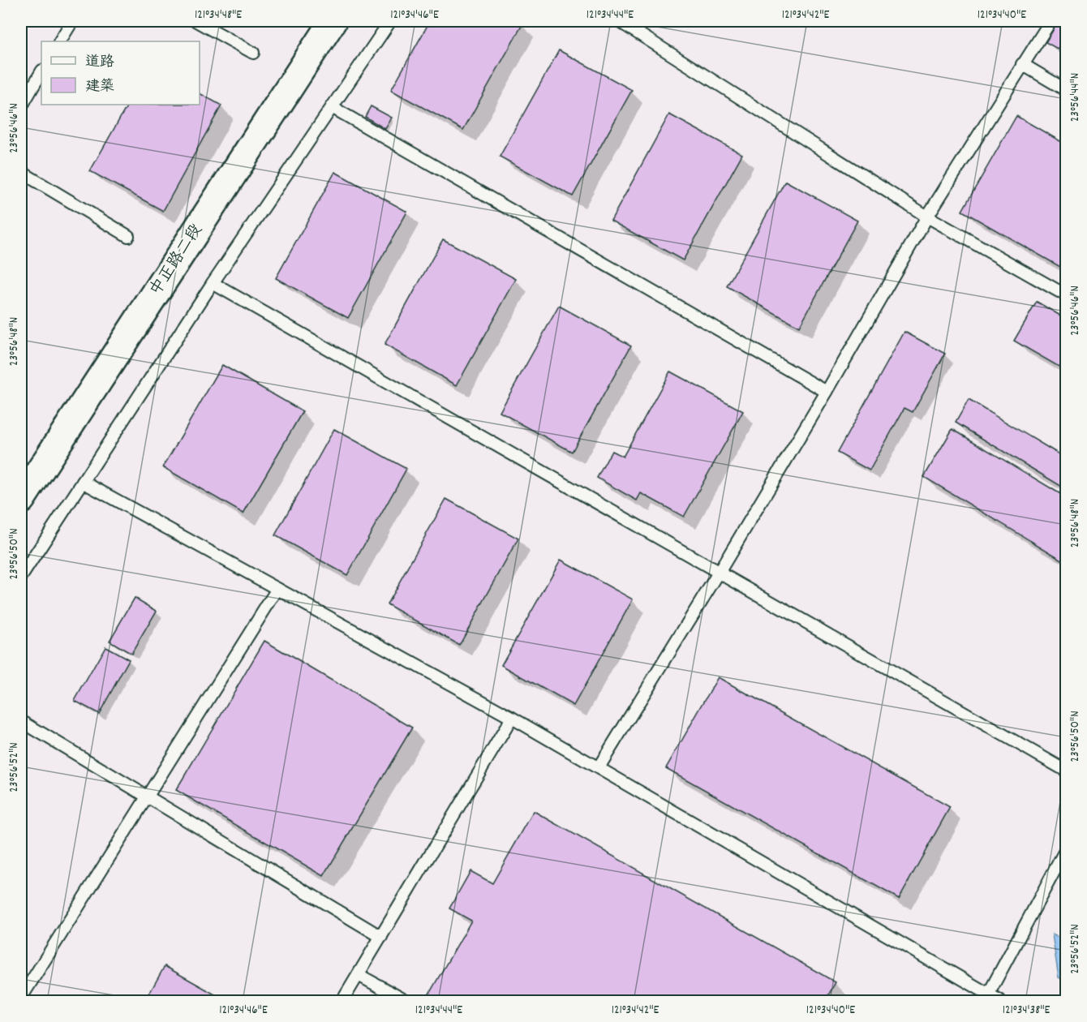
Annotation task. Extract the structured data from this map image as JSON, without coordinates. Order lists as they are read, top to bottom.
{
  "streets": {
    "street": ["中正路二段"]
  },
  "legend": ["道路", "建築"],
  "coordinates": [
    "121°34'48\"E",
    "121°34'46\"E",
    "121°34'44\"E",
    "121°34'42\"E",
    "121°34'40\"E",
    "23°56'44\"N",
    "23°56'46\"N",
    "23°56'48\"N",
    "23°56'50\"N",
    "23°56'52\"N",
    "121°34'38\"E"
  ]
}
